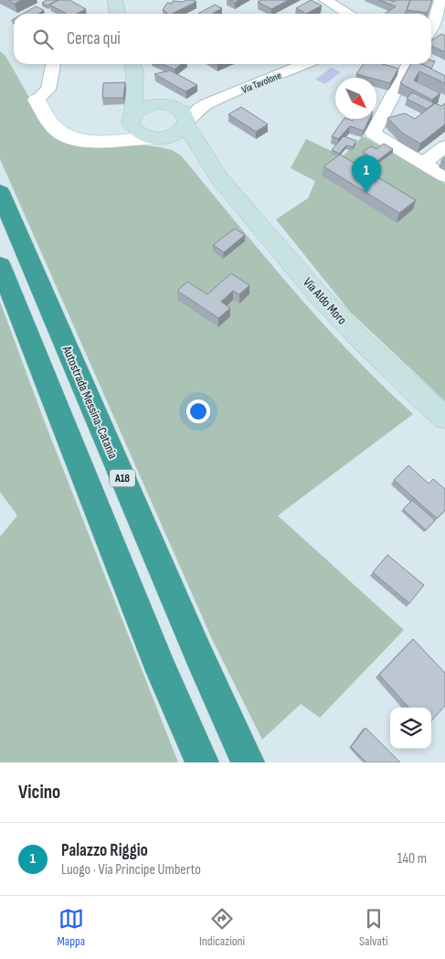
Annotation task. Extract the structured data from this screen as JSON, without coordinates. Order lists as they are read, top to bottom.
{
  "streets": {
    "highway": ["Autostrada Messina-Catania", "A18"],
    "main road": ["Via Aldo Moro"],
    "street": ["Via Tavolone"]
  },
  "north": "bottom right",
  "page": {
    "search": "Cerca qui",
    "pins": "1",
    "heading": "Vicino",
    "list": [
      {
        "mark": "1",
        "name": "Palazzo Riggio",
        "note": "Luogo · Via Principe Umberto",
        "value": "140 m"
      }
    ],
    "nav": ["Mappa", "Indicazioni", "Salvati"]
  }
}
